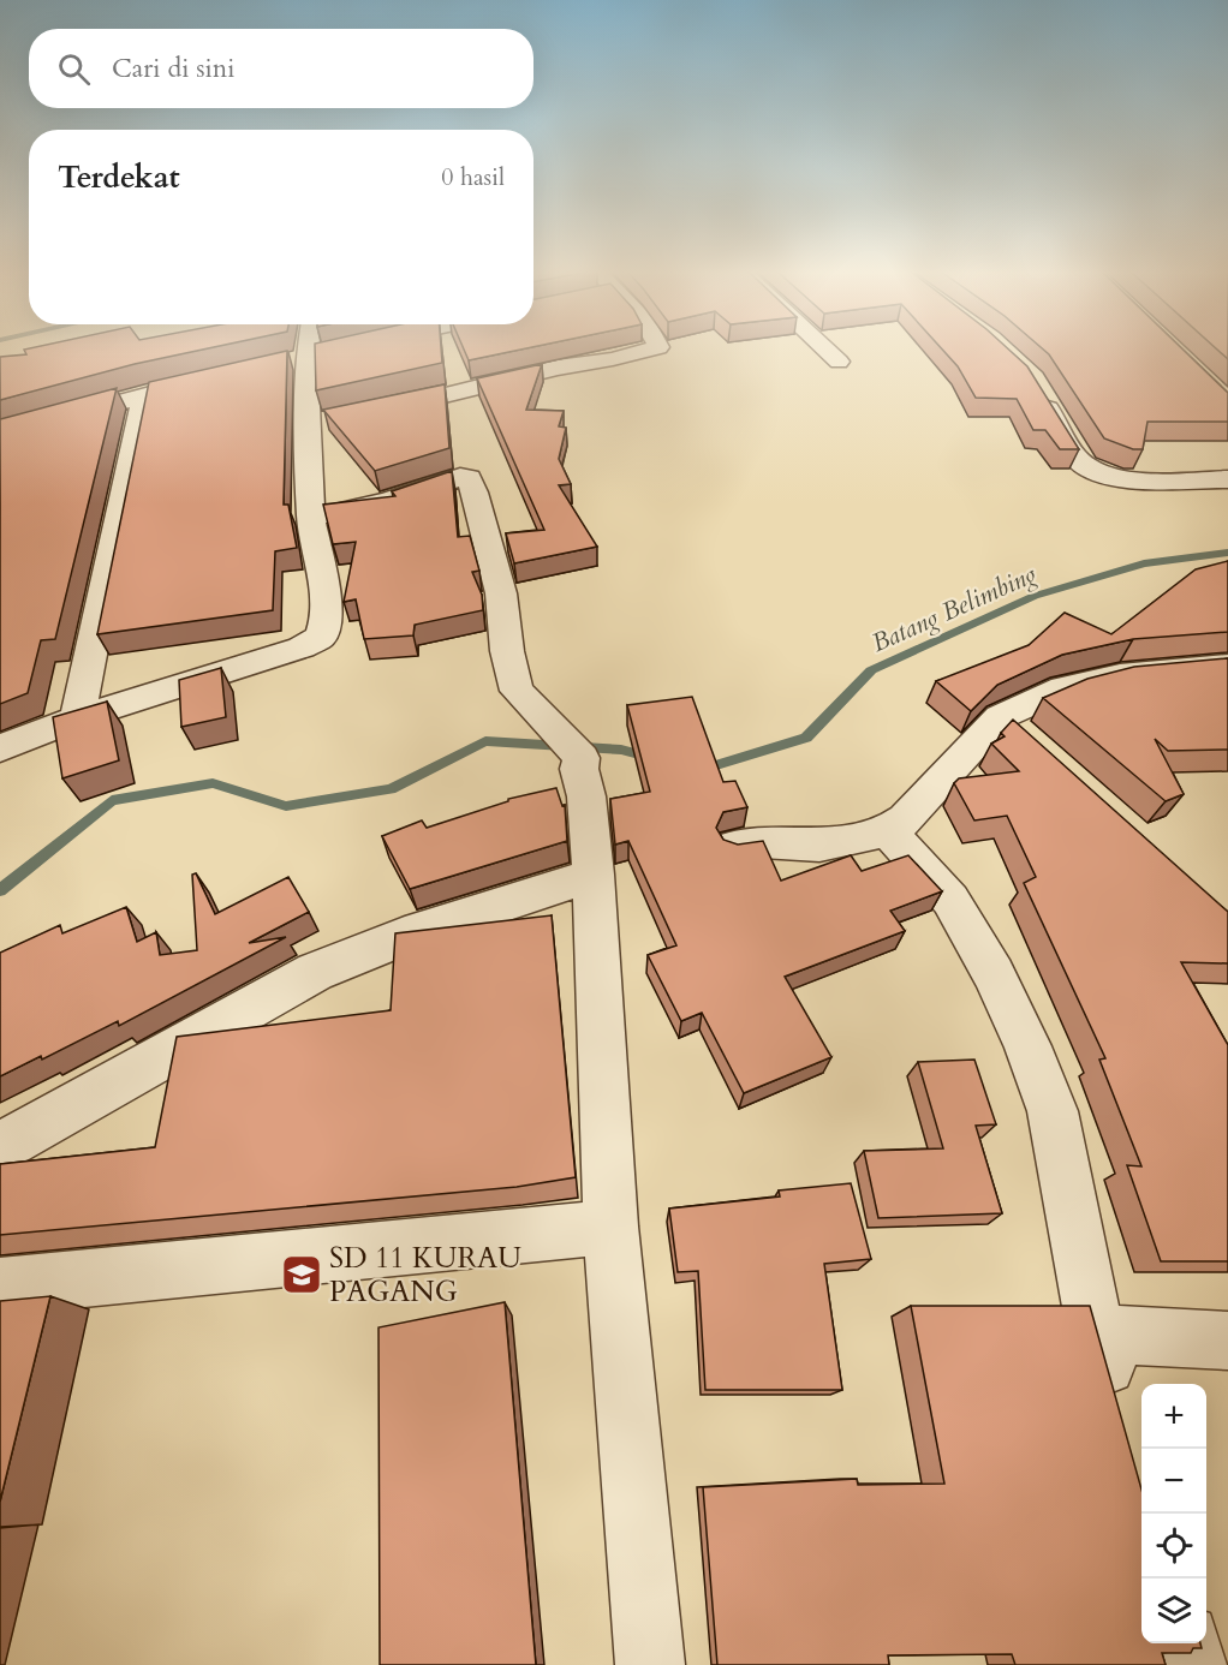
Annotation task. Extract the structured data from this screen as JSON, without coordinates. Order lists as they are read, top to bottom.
{
  "water": ["Batang Belimbing"],
  "places": {
    "school or university": ["SD 11 KURAU PAGANG"]
  },
  "page": {
    "search": "Cari di sini",
    "heading": ["Terdekat", "0 hasil"],
    "map_buttons": ["+", "−"]
  }
}
